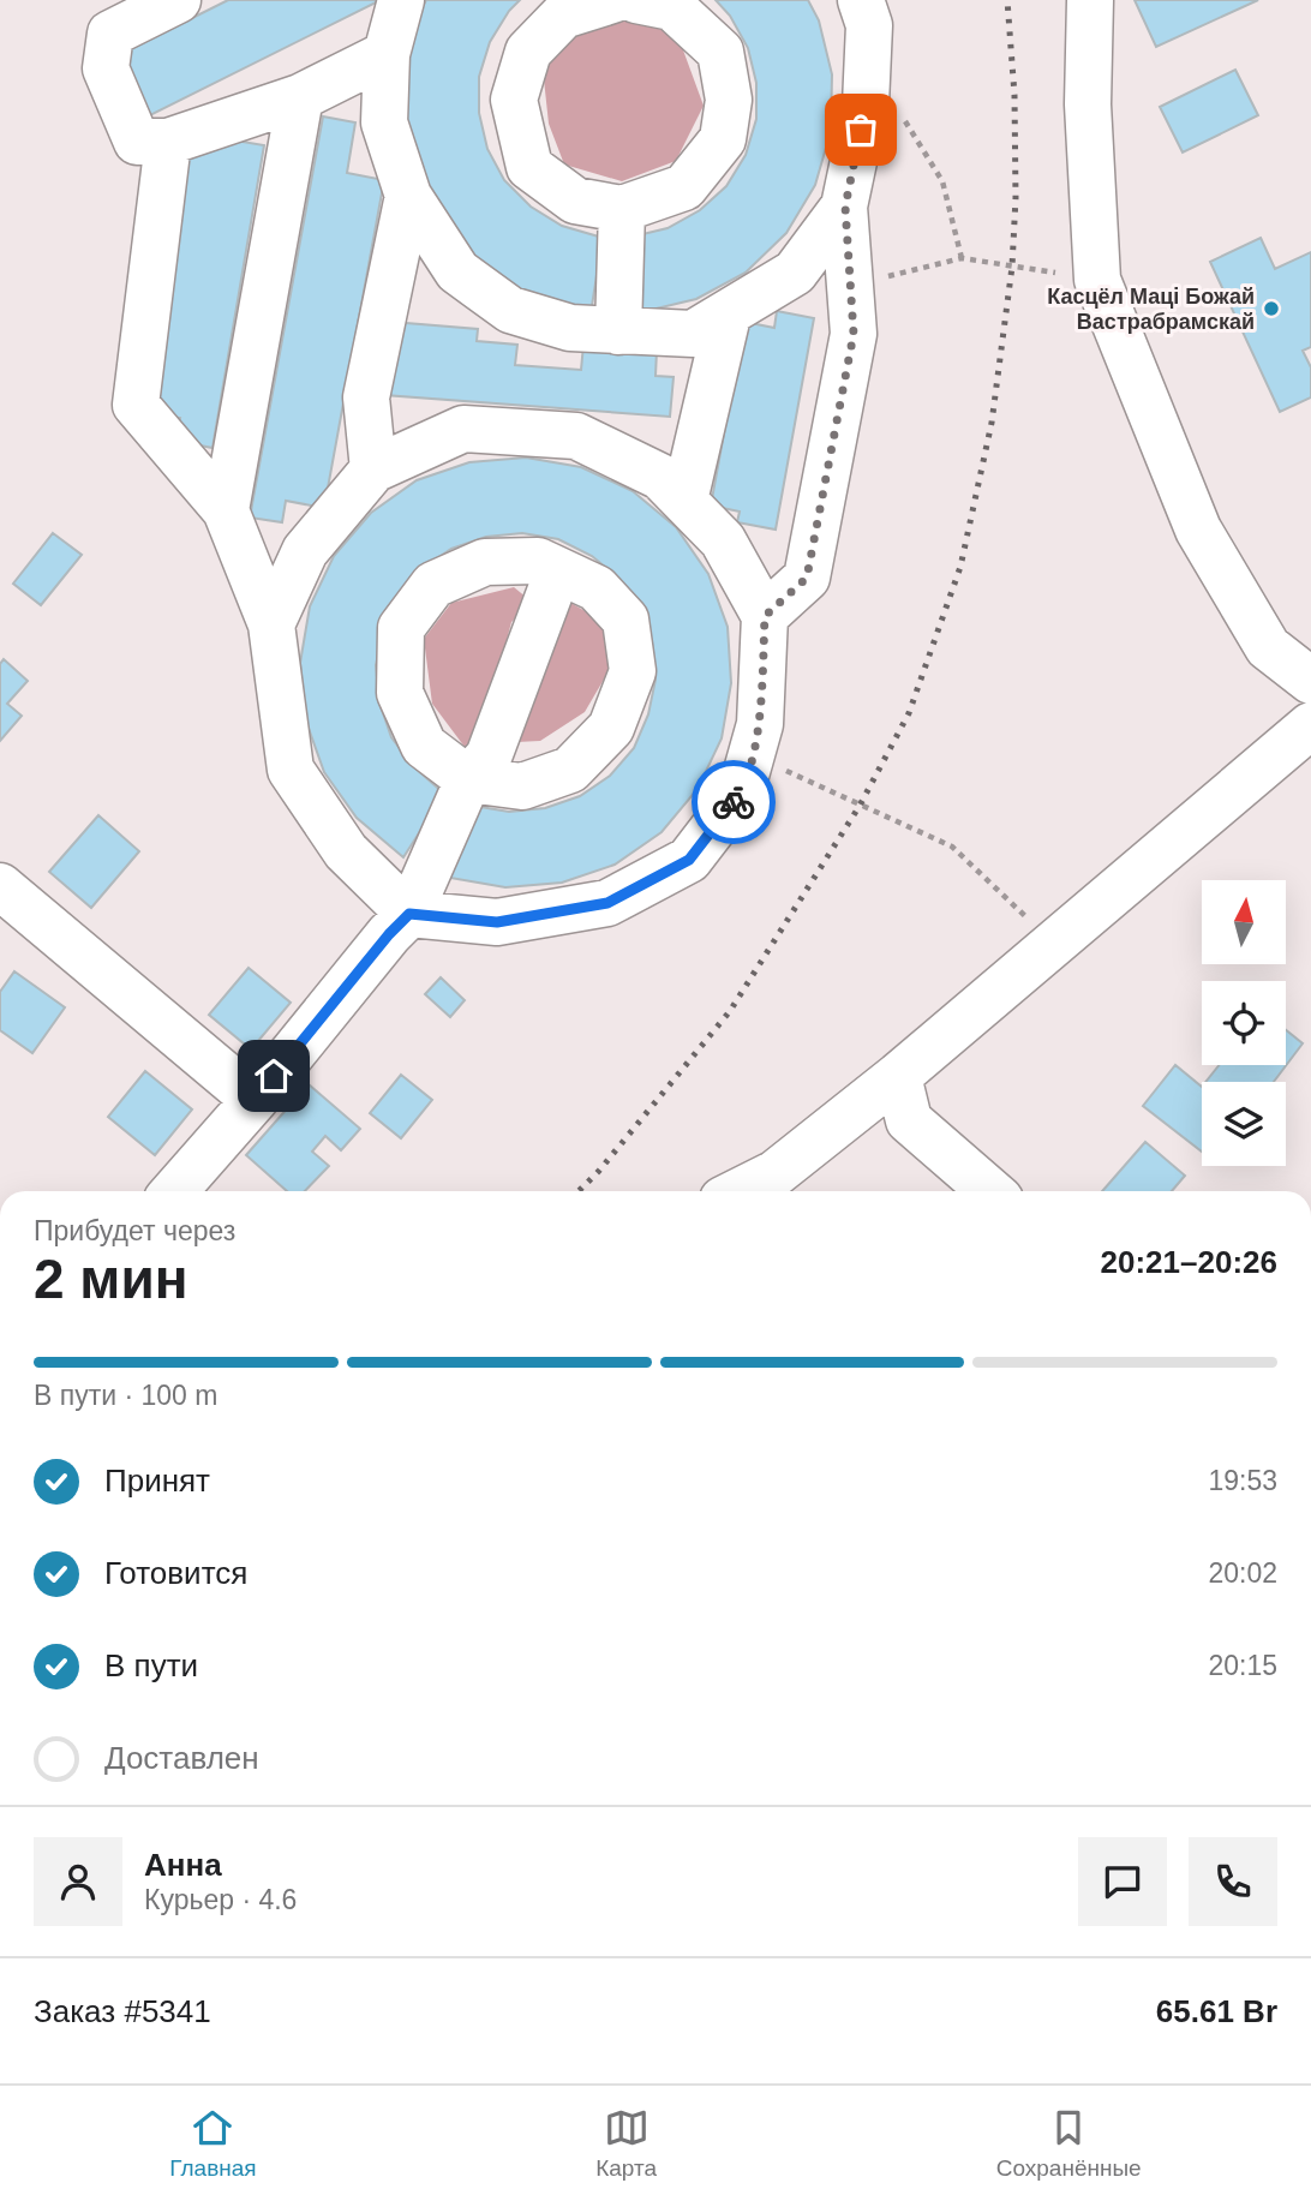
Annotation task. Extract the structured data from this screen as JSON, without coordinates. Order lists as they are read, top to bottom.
{
  "places": ["Касцёл Маці Божай Вастрабрамскай"],
  "north": "top",
  "page": {
    "heading": ["2 мин", "Прибудет через", "20:21–20:26"],
    "panel": [
      "Анна",
      "Курьер · 4.6",
      "Заказ #5341",
      "65.61 Br"
    ],
    "bar": "В пути · 100 m",
    "list": [
      ["Принят", "19:53"],
      ["Готовится", "20:02"],
      ["В пути", "20:15"],
      "Доставлен"
    ],
    "tabs": ["Главная", "Карта", "Сохранённые"]
  }
}
